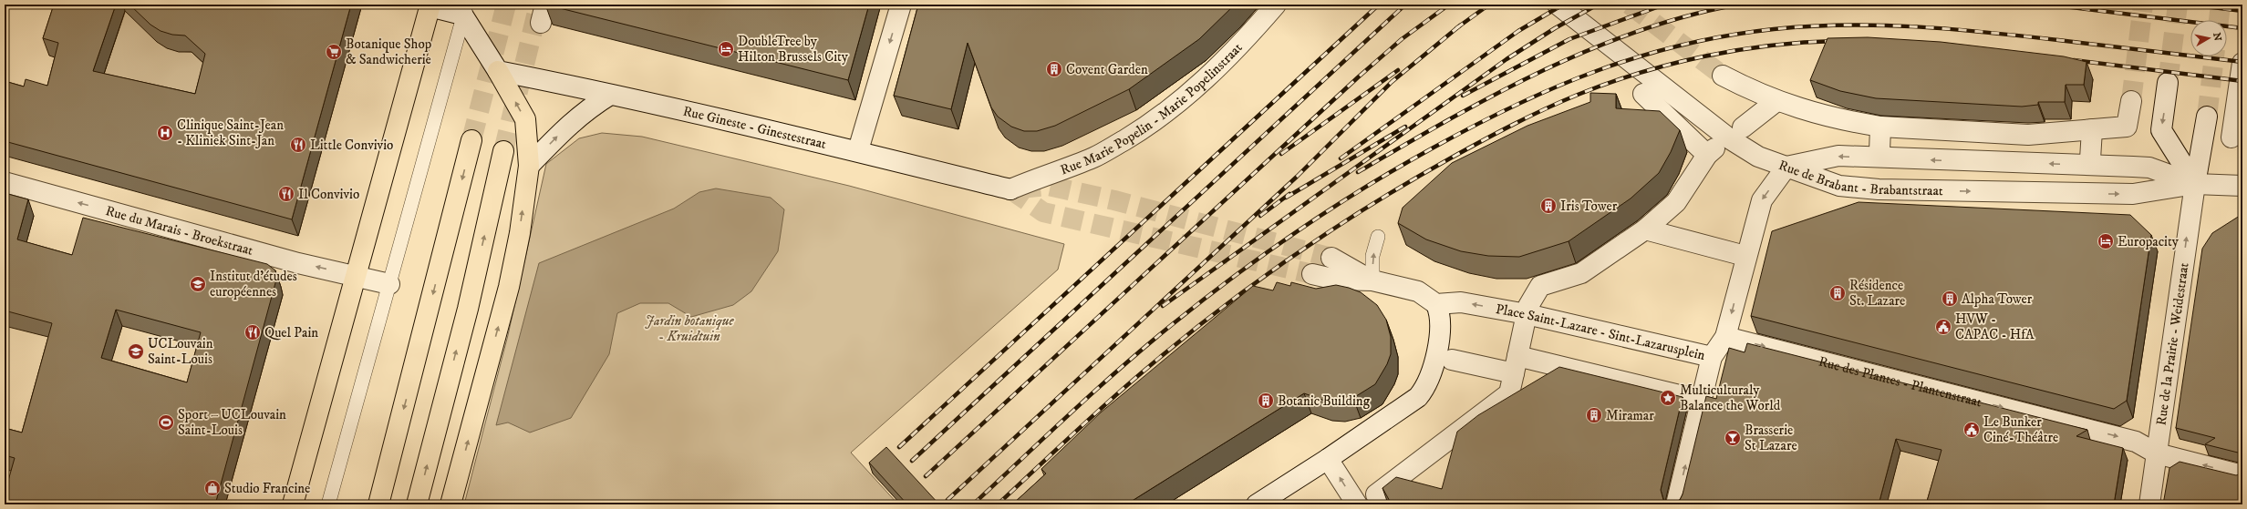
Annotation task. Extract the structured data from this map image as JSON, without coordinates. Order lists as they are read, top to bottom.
{
  "streets": {
    "street": [
      "Rue Marie Popelin - Marie Popelinstraat",
      "Rue Gineste - Ginestestraat",
      "Rue de Brabant - Brabantstraat",
      "Rue du Marais - Broekstraat",
      "Place Saint-Lazare - Sint-Lazarusplein",
      "Rue de la Prairie - Weidestraat",
      "Rue des Plantes - Plantenstraat"
    ]
  },
  "crossings": [
    ["Rue Marie Popelin - Marie Popelinstraat", "Rue Gineste - Ginestestraat"],
    ["Rue de Brabant - Brabantstraat", "Place Saint-Lazare - Sint-Lazarusplein"],
    ["Rue de Brabant - Brabantstraat", "Rue de la Prairie - Weidestraat"],
    ["Place Saint-Lazare - Sint-Lazarusplein", "Rue des Plantes - Plantenstraat"],
    ["Rue de la Prairie - Weidestraat", "Rue des Plantes - Plantenstraat"]
  ],
  "one_way": ["Rue du Marais - Broekstraat", "Rue de la Prairie - Weidestraat"],
  "parks": ["Jardin botanique - Kruidtuin"],
  "places": {
    "hotel": ["DoubleTree by Hilton Brussels City", "Europacity"],
    "supermarket": ["Botanique Shop & Sandwicherie"],
    "building": [
      "Covent Garden",
      "Iris Tower",
      "Résidence St. Lazare",
      "Alpha Tower",
      "Botanic Building",
      "Miramar"
    ],
    "hospital": ["Clinique Saint-Jean - Kliniek Sint-Jan"],
    "restaurant": ["Little Convivio", "Il Convivio", "Quel Pain"],
    "school or university": ["Institut d'études européennes", "UCLouvain Saint-Louis"],
    "public building": ["HVW - CAPAC - HfA", "Le Bunker Ciné-Théâtre"],
    "place": ["Multiculturaly Balance the World"],
    "sports": ["Sport – UCLouvain Saint-Louis"],
    "bar": ["Brasserie St Lazare"],
    "shop": ["Studio Francine"]
  },
  "north": "right"
}
